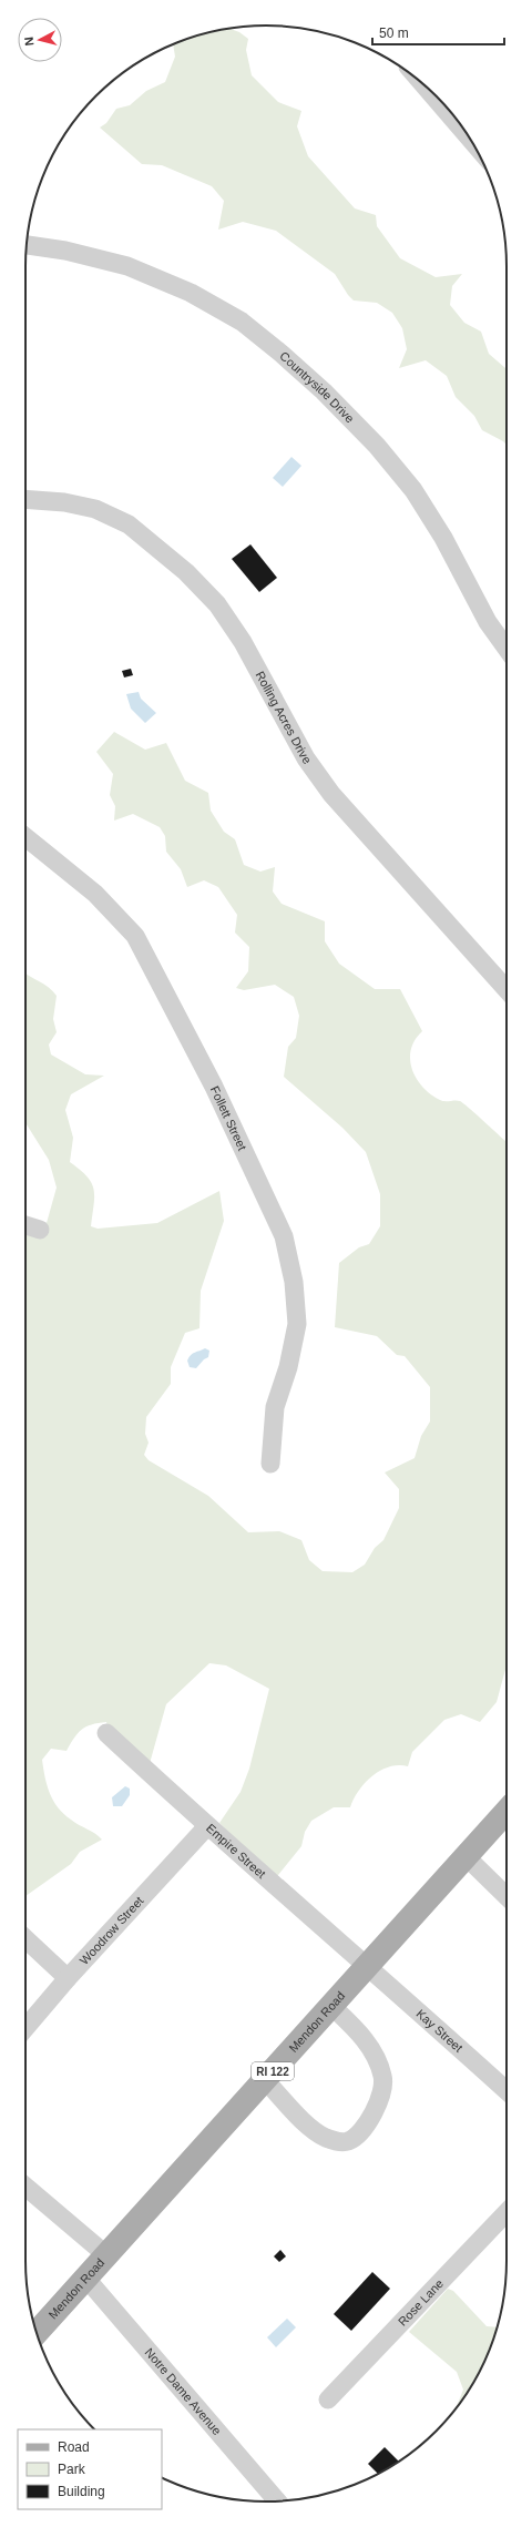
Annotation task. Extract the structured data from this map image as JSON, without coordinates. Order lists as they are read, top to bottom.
{
  "streets": {
    "main road": ["Mendon Road", "RI 122"],
    "street": [
      "Countryside Drive",
      "Rolling Acres Drive",
      "Follett Street",
      "Empire Street",
      "Woodrow Street",
      "Kay Street",
      "Rose Lane",
      "Notre Dame Avenue"
    ]
  },
  "crossings": [
    ["Empire Street", "Woodrow Street"],
    ["Empire Street", "Mendon Road"],
    ["Empire Street", "Kay Street"],
    ["Mendon Road", "Kay Street"],
    ["Mendon Road", "Notre Dame Avenue"]
  ],
  "legend": ["Road", "Park", "Building"],
  "scale_bar": "50 m",
  "north": "left"
}
